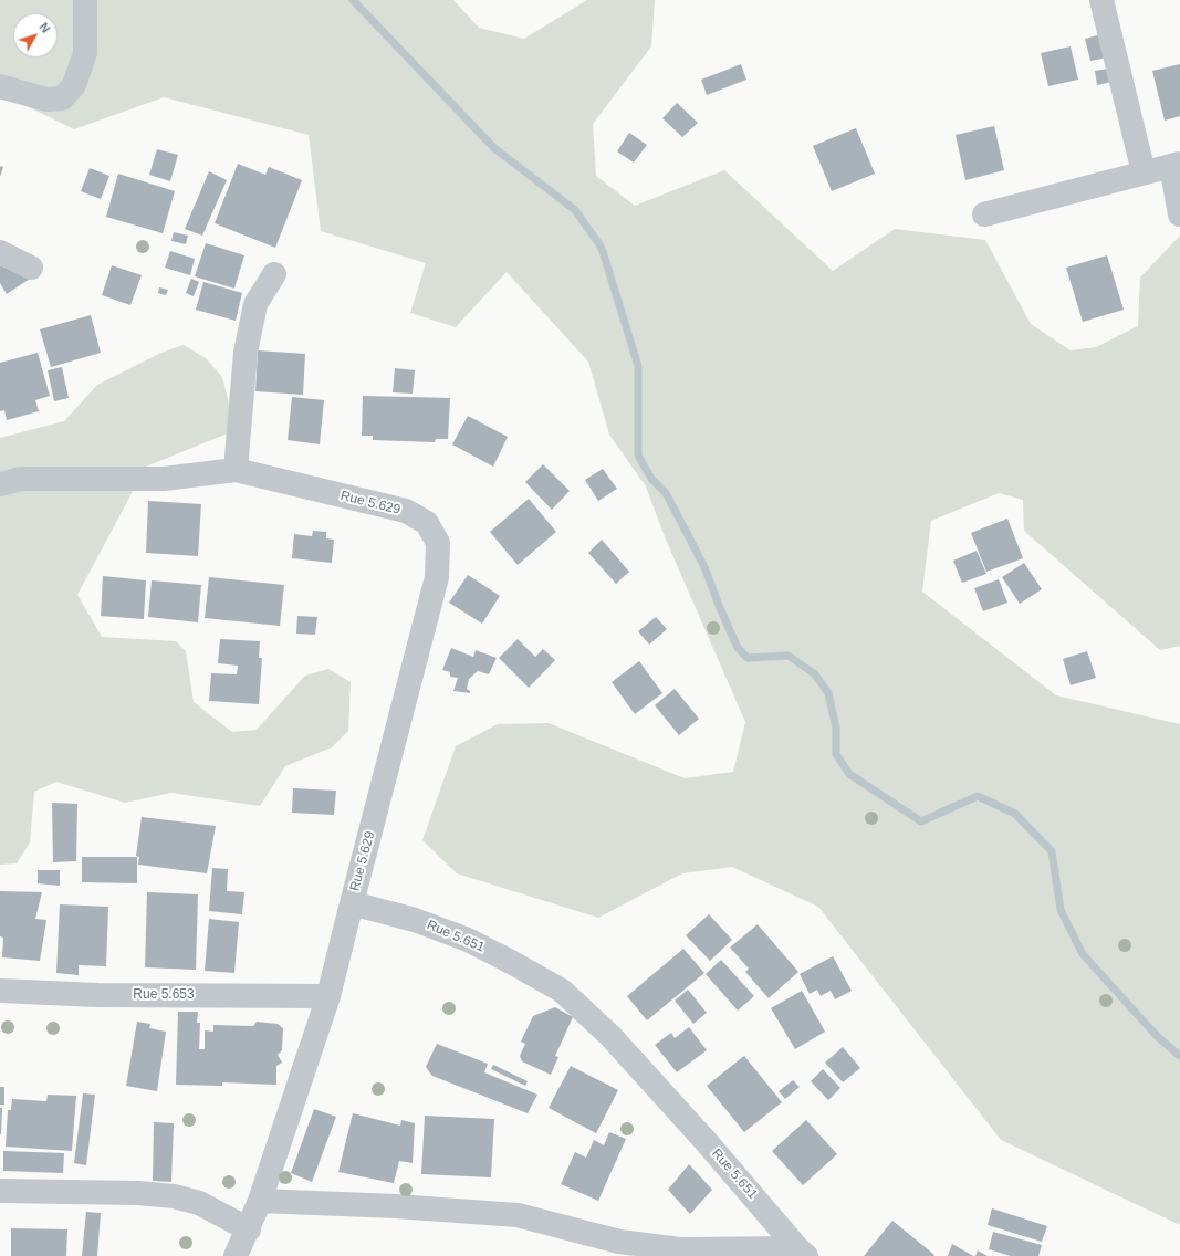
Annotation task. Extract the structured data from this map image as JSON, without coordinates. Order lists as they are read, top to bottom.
{
  "streets": {
    "street": ["Rue 5.629", "Rue 5.651", "Rue 5.653"]
  },
  "crossings": [
    ["Rue 5.629", "Rue 5.651"]
  ],
  "north": "top right"
}
